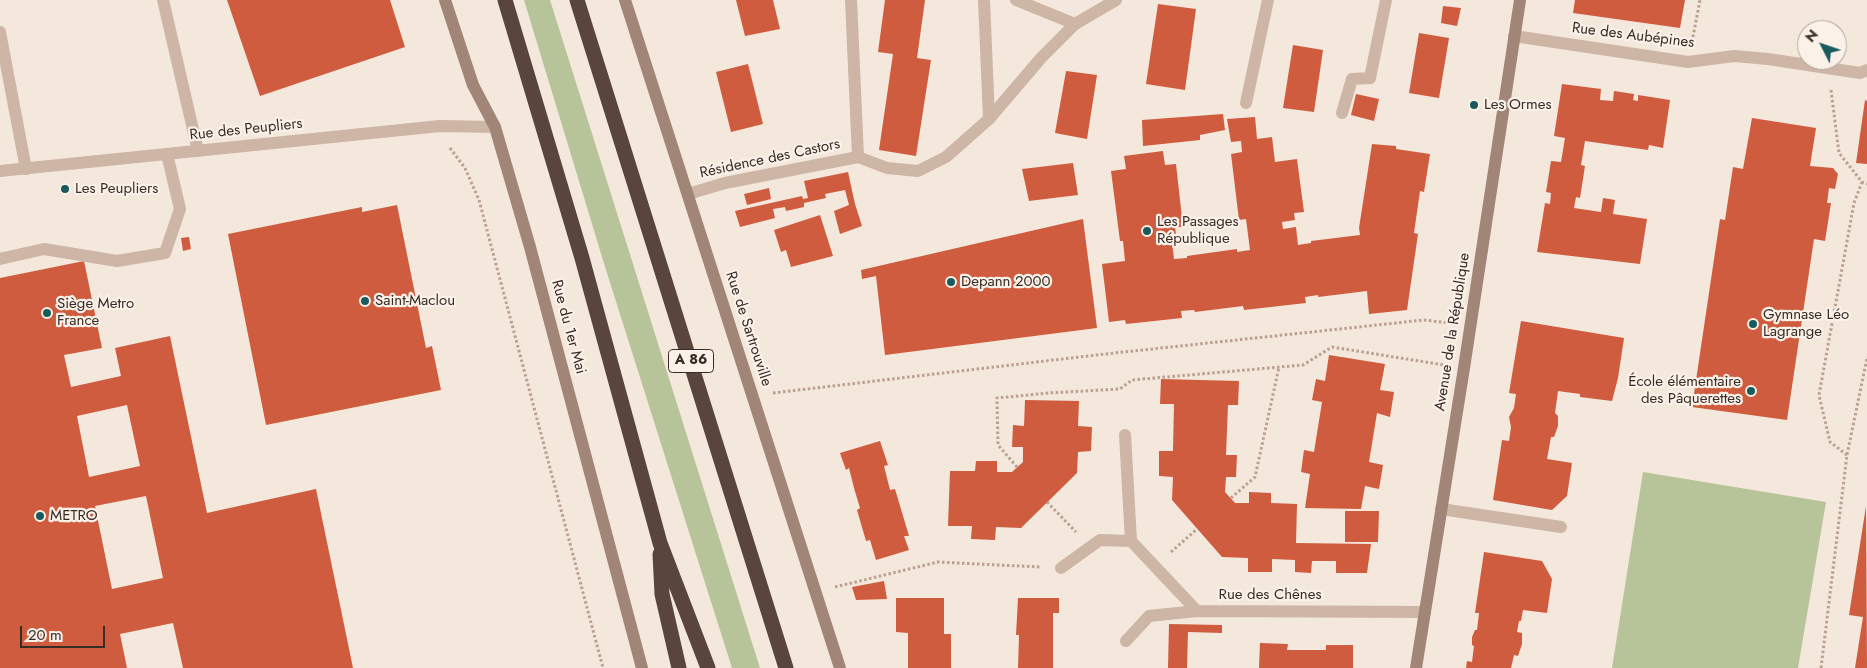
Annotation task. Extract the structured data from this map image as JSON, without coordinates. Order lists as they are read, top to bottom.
{
  "streets": {
    "highway": ["A 86"],
    "main road": ["Rue du 1er Mai", "Rue de Sartrouville", "Avenue de la République"],
    "street": [
      "Rue des Aubépines",
      "Rue des Peupliers",
      "Résidence des Castors",
      "Rue des Chênes"
    ]
  },
  "crossings": [
    ["Rue des Aubépines", "Avenue de la République"],
    ["Rue des Peupliers", "Rue du 1er Mai"],
    ["Résidence des Castors", "Rue de Sartrouville"],
    ["Avenue de la République", "Rue des Chênes"]
  ],
  "places": [
    "Les Ormes",
    "Les Peupliers",
    "Les Passages République",
    "Depann 2000",
    "Saint-Maclou",
    "Siège Metro France",
    "Gymnase Léo Lagrange",
    "École élémentaire des Pâquerettes",
    "METRO"
  ],
  "scale_bar": "20 m",
  "north": "top left"
}
